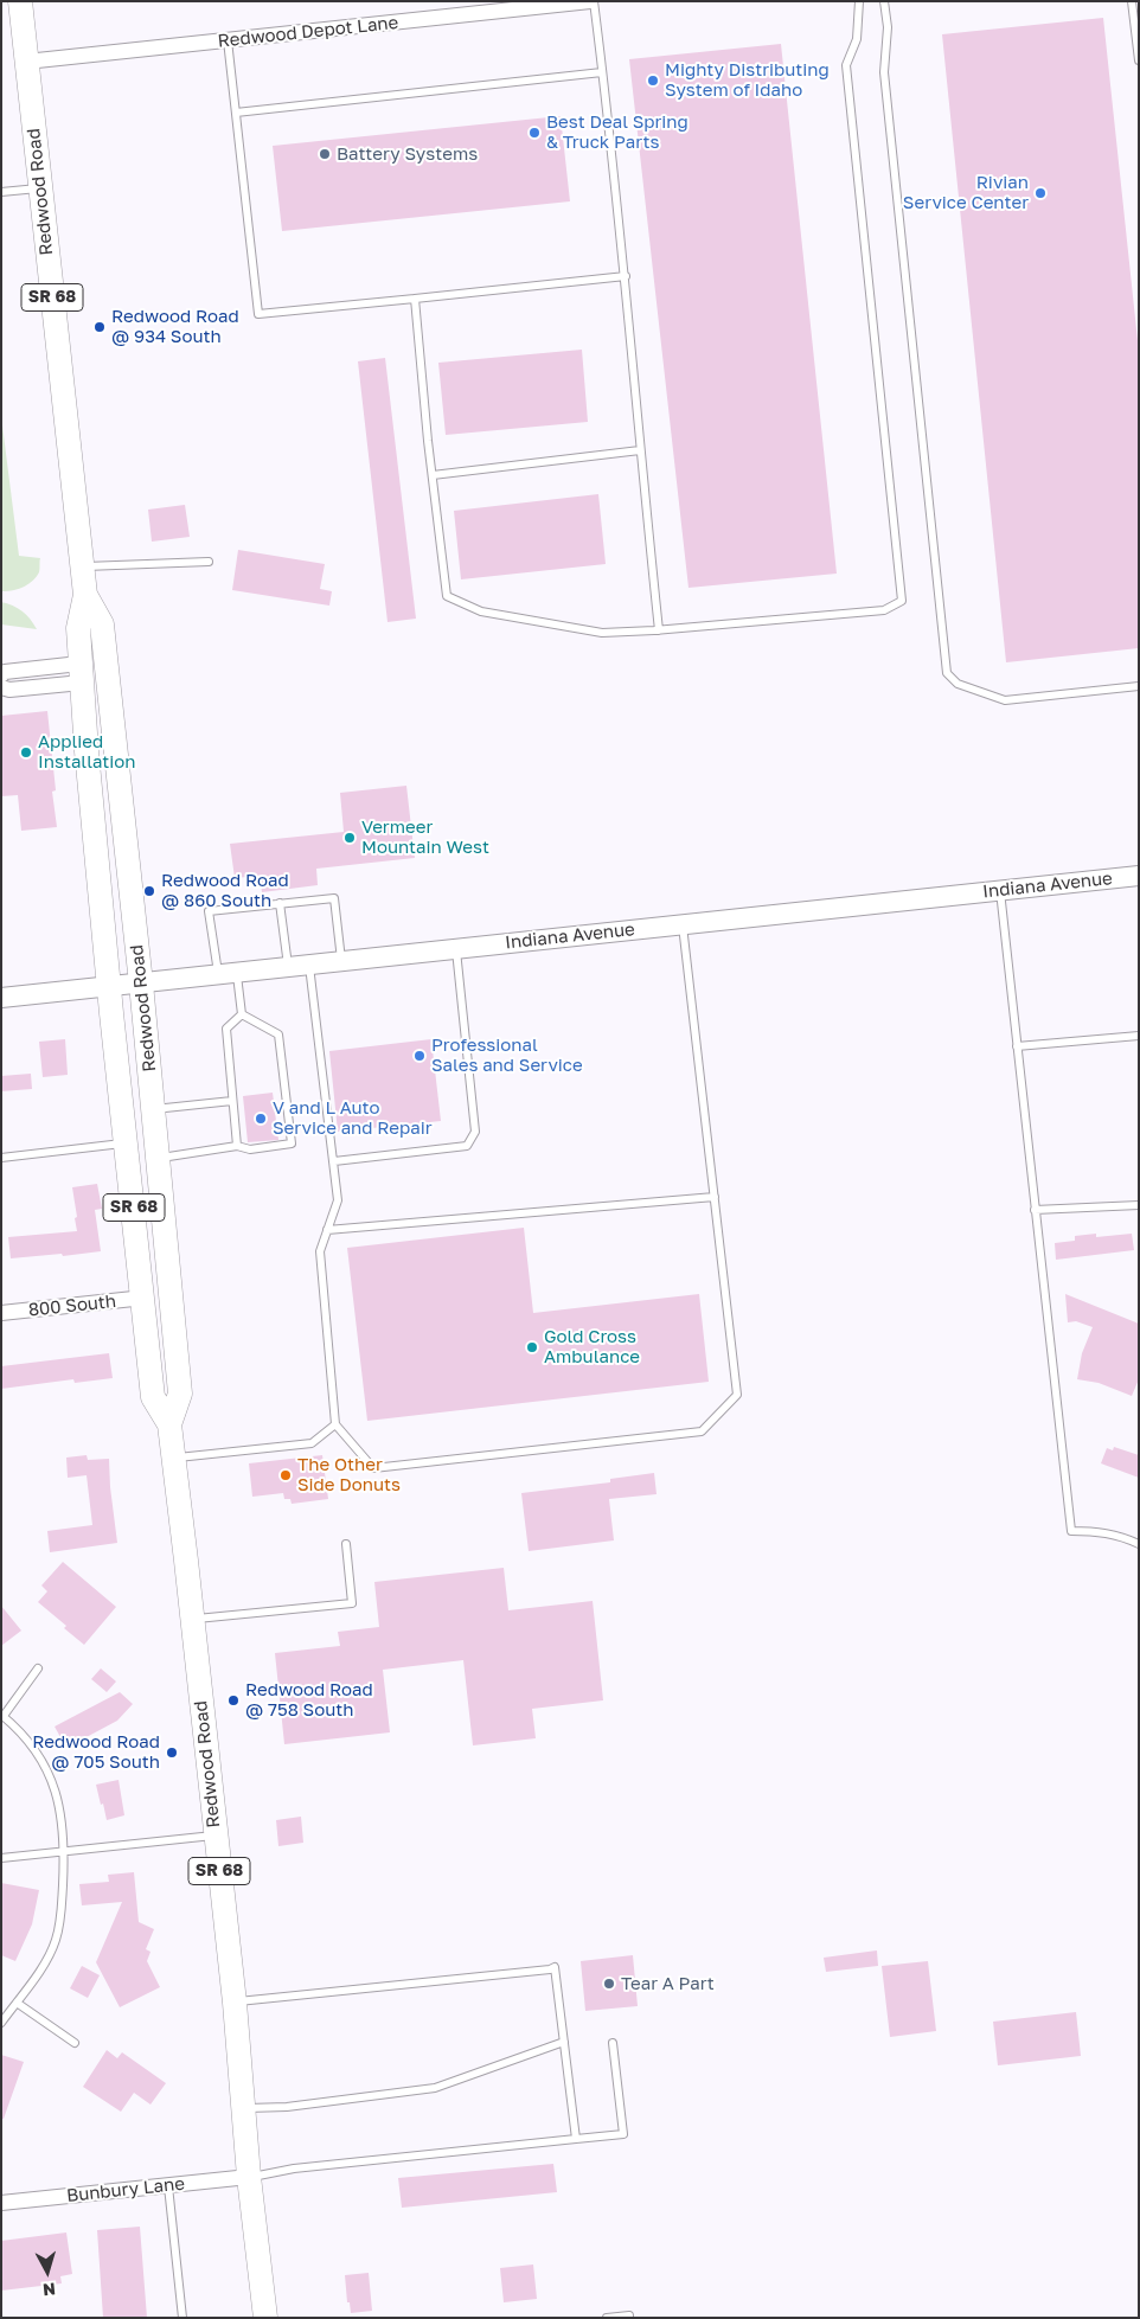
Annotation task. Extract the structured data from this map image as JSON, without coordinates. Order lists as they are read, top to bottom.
{
  "streets": {
    "main road": ["Redwood Road", "SR 68"],
    "street": [
      "Redwood Depot Lane",
      "Indiana Avenue",
      "800 South",
      "Bunbury Lane"
    ]
  },
  "crossings": [
    ["Redwood Depot Lane", "Redwood Road"],
    ["Redwood Road", "Indiana Avenue"],
    ["Redwood Road", "800 South"],
    ["Redwood Road", "Bunbury Lane"]
  ],
  "places": [
    "Mighty Distributing System of Idaho",
    "Best Deal Spring & Truck Parts",
    "Battery Systems",
    "Rivian Service Center",
    "Redwood Road @ 934 South",
    "Applied Installation",
    "Vermeer Mountain West",
    "Redwood Road @ 860 South",
    "Professional Sales and Service",
    "V and L Auto Service and Repair",
    "Gold Cross Ambulance",
    "The Other Side Donuts",
    "Redwood Road @ 758 South",
    "Redwood Road @ 705 South",
    "Tear A Part"
  ],
  "north": "bottom"
}
